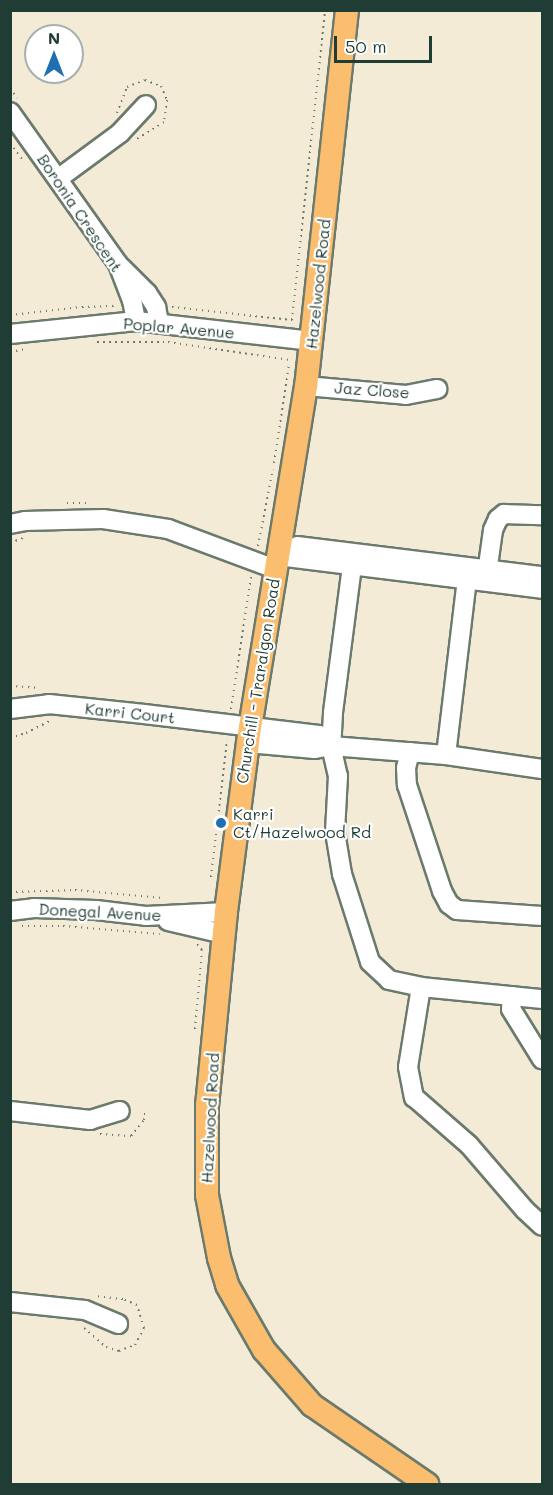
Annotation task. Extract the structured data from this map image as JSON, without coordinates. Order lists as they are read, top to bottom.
{
  "streets": {
    "main road": ["Hazelwood Road", "Churchill - Traralgon Road"],
    "street": [
      "Boronia Crescent",
      "Poplar Avenue",
      "Jaz Close",
      "Karri Court",
      "Donegal Avenue"
    ]
  },
  "crossings": [
    ["Boronia Crescent", "Poplar Avenue"],
    ["Hazelwood Road", "Poplar Avenue"],
    ["Hazelwood Road", "Jaz Close"],
    ["Hazelwood Road", "Churchill - Traralgon Road"],
    ["Hazelwood Road", "Donegal Avenue"],
    ["Churchill - Traralgon Road", "Karri Court"],
    ["Churchill - Traralgon Road", "Donegal Avenue"]
  ],
  "places": ["Karri Ct/Hazelwood Rd"],
  "scale_bar": "50 m",
  "north": "top"
}
